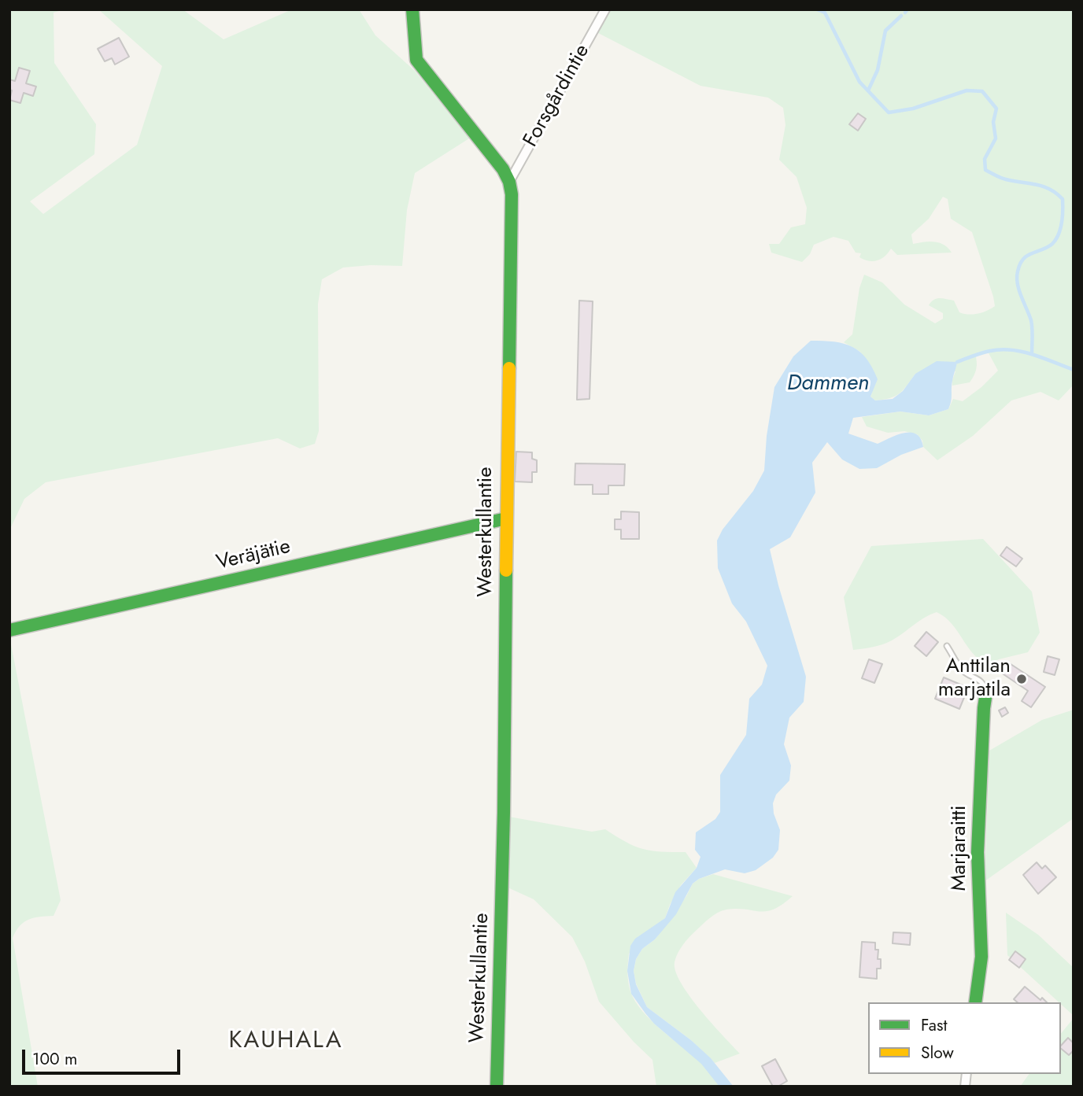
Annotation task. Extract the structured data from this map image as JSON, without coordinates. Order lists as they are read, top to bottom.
{
  "streets": {
    "street": [
      "Forsgårdintie",
      "Westerkullantie",
      "Veräjätie",
      "Marjaraitti"
    ]
  },
  "crossings": [
    ["Forsgårdintie", "Westerkullantie"],
    ["Westerkullantie", "Veräjätie"]
  ],
  "districts": ["KAUHALA"],
  "water": ["Dammen"],
  "places": ["Anttilan marjatila"],
  "legend": ["Fast", "Slow"],
  "scale_bar": "100 m"
}
